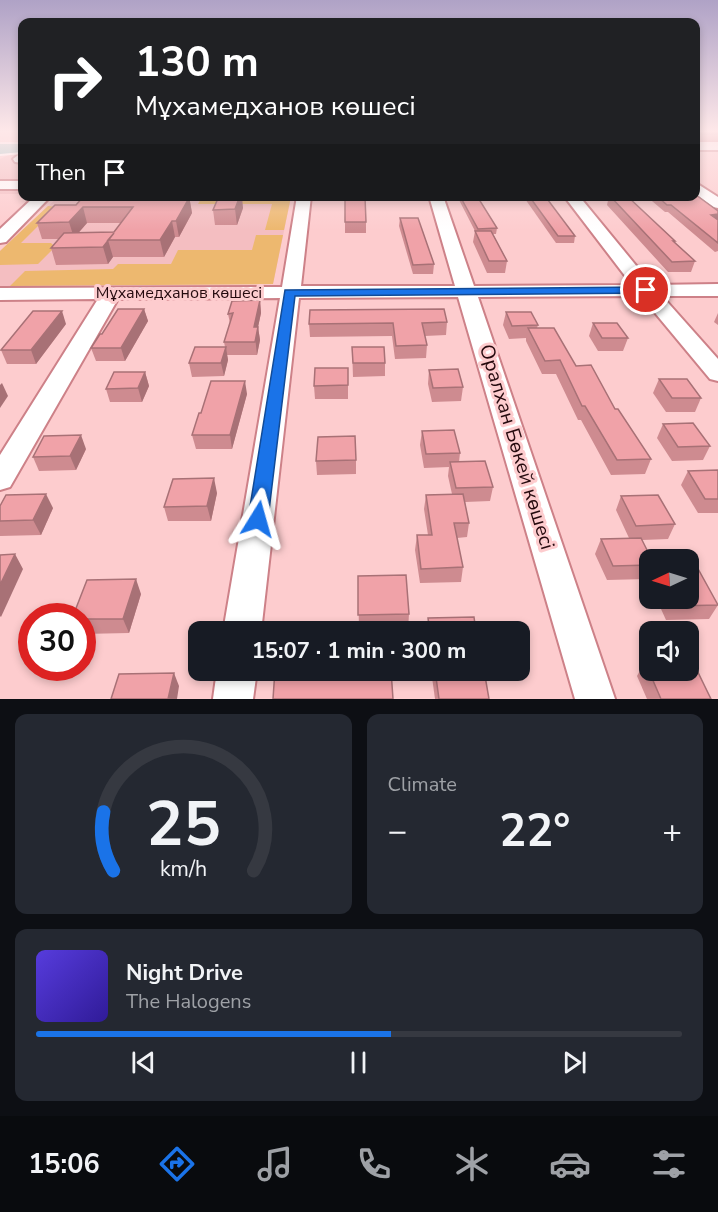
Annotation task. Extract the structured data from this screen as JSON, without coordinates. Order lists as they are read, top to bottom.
{
  "streets": {
    "street": ["Мұхамедханов көшесі", "Оралхан Бөкей көшесі"]
  },
  "crossings": [
    ["Мұхамедханов көшесі", "Оралхан Бөкей көшесі"]
  ],
  "north": "left",
  "page": {
    "turn": ["130 m", "Мұхамедханов көшесі"],
    "then": "Then",
    "limit": "30",
    "trip": "15:07 · 1 min · 300 m",
    "tile": "Climate",
    "heat": ["−", "22°", "+"],
    "song": ["Night Drive", "The Halogens"],
    "tabs": "15:06",
    "gauge": ["25", "km/h"]
  }
}
